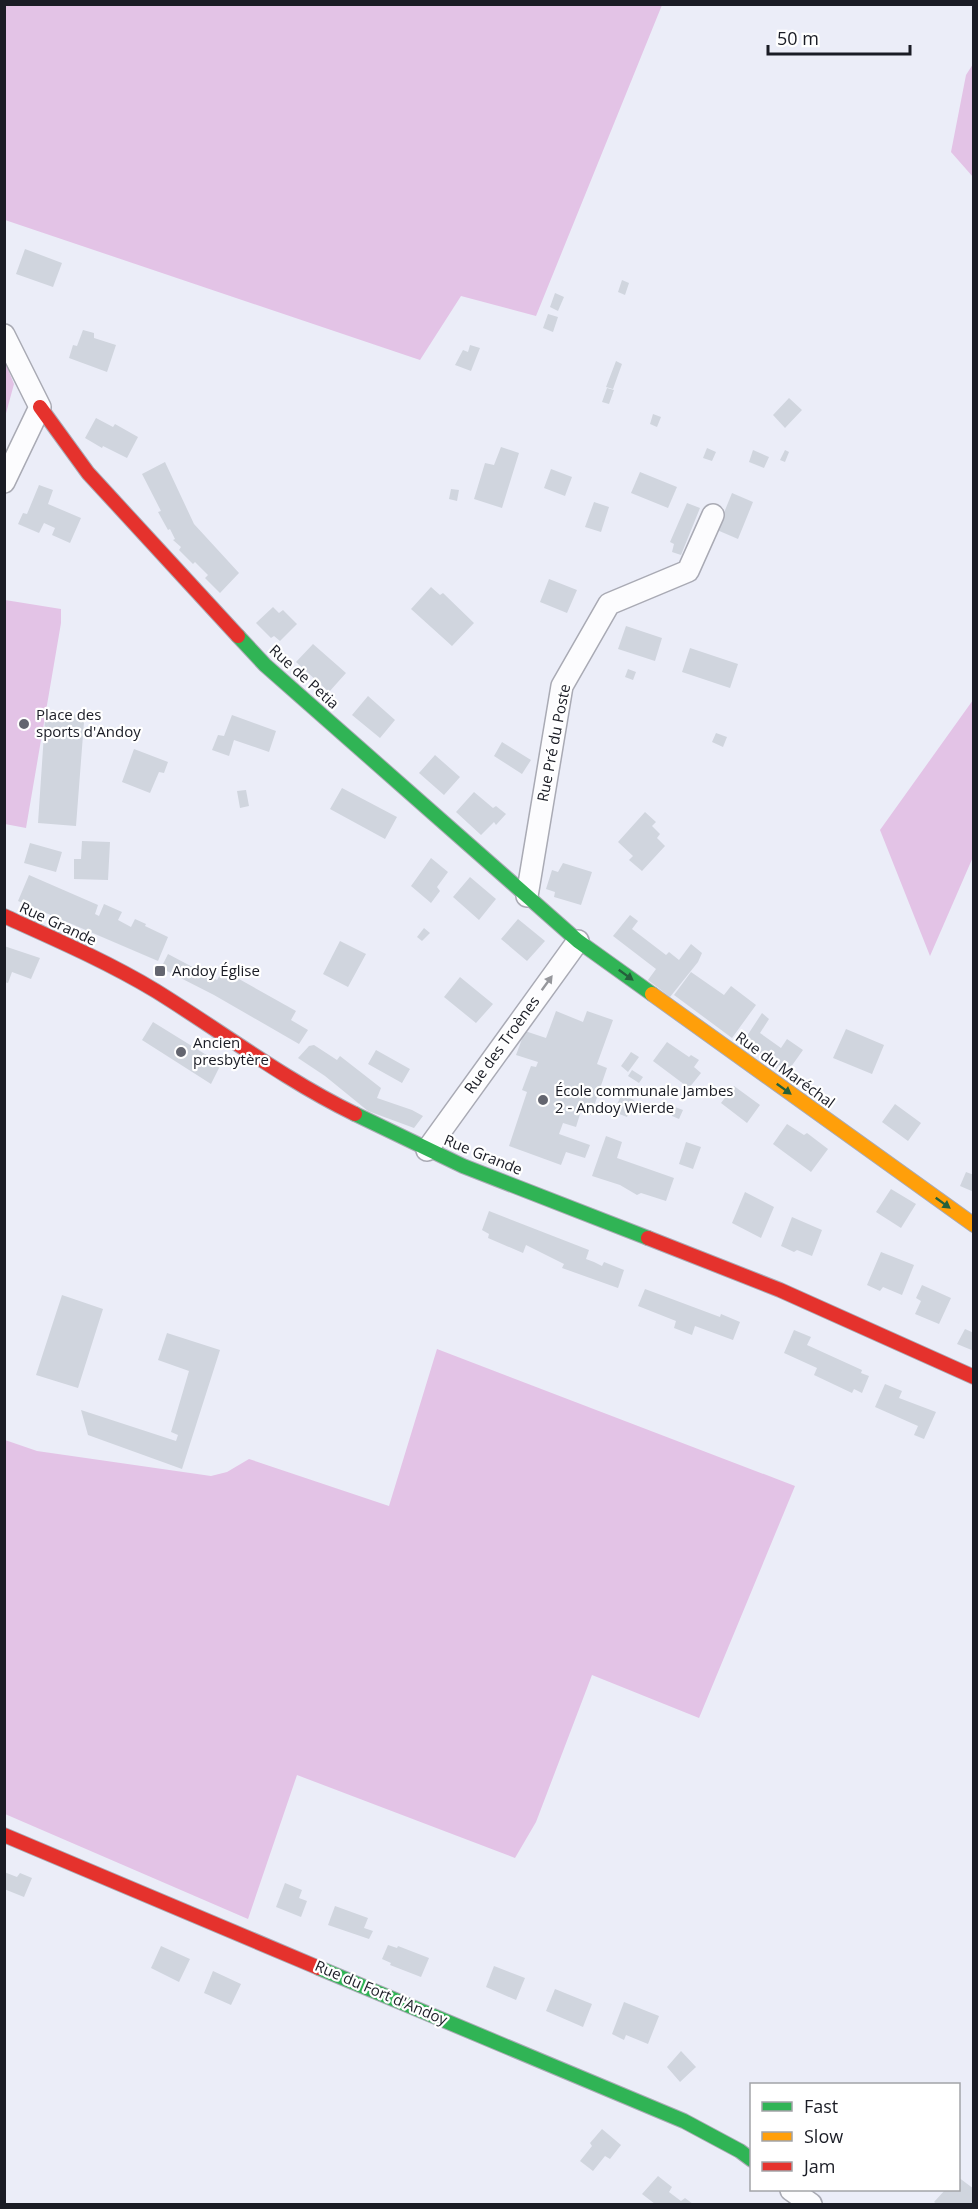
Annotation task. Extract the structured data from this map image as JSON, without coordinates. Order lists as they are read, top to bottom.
{
  "streets": {
    "street": [
      "Rue de Petia",
      "Rue Pré du Poste",
      "Rue Grande",
      "Rue des Troènes",
      "Rue du Maréchal",
      "Rue du Fort d'Andoy"
    ]
  },
  "crossings": [
    ["Rue de Petia", "Rue Pré du Poste"],
    ["Rue de Petia", "Rue des Troènes"],
    ["Rue de Petia", "Rue du Maréchal"],
    ["Rue Grande", "Rue des Troènes"],
    ["Rue des Troènes", "Rue du Maréchal"]
  ],
  "one_way": ["Rue des Troènes", "Rue du Maréchal"],
  "places": {
    "other": ["Place des sports d'Andoy", "Ancien presbytère", "École communale Jambes 2 - Andoy Wierde"],
    "transit": ["Andoy Église"]
  },
  "legend": ["Fast", "Slow", "Jam"],
  "scale_bar": "50 m"
}
